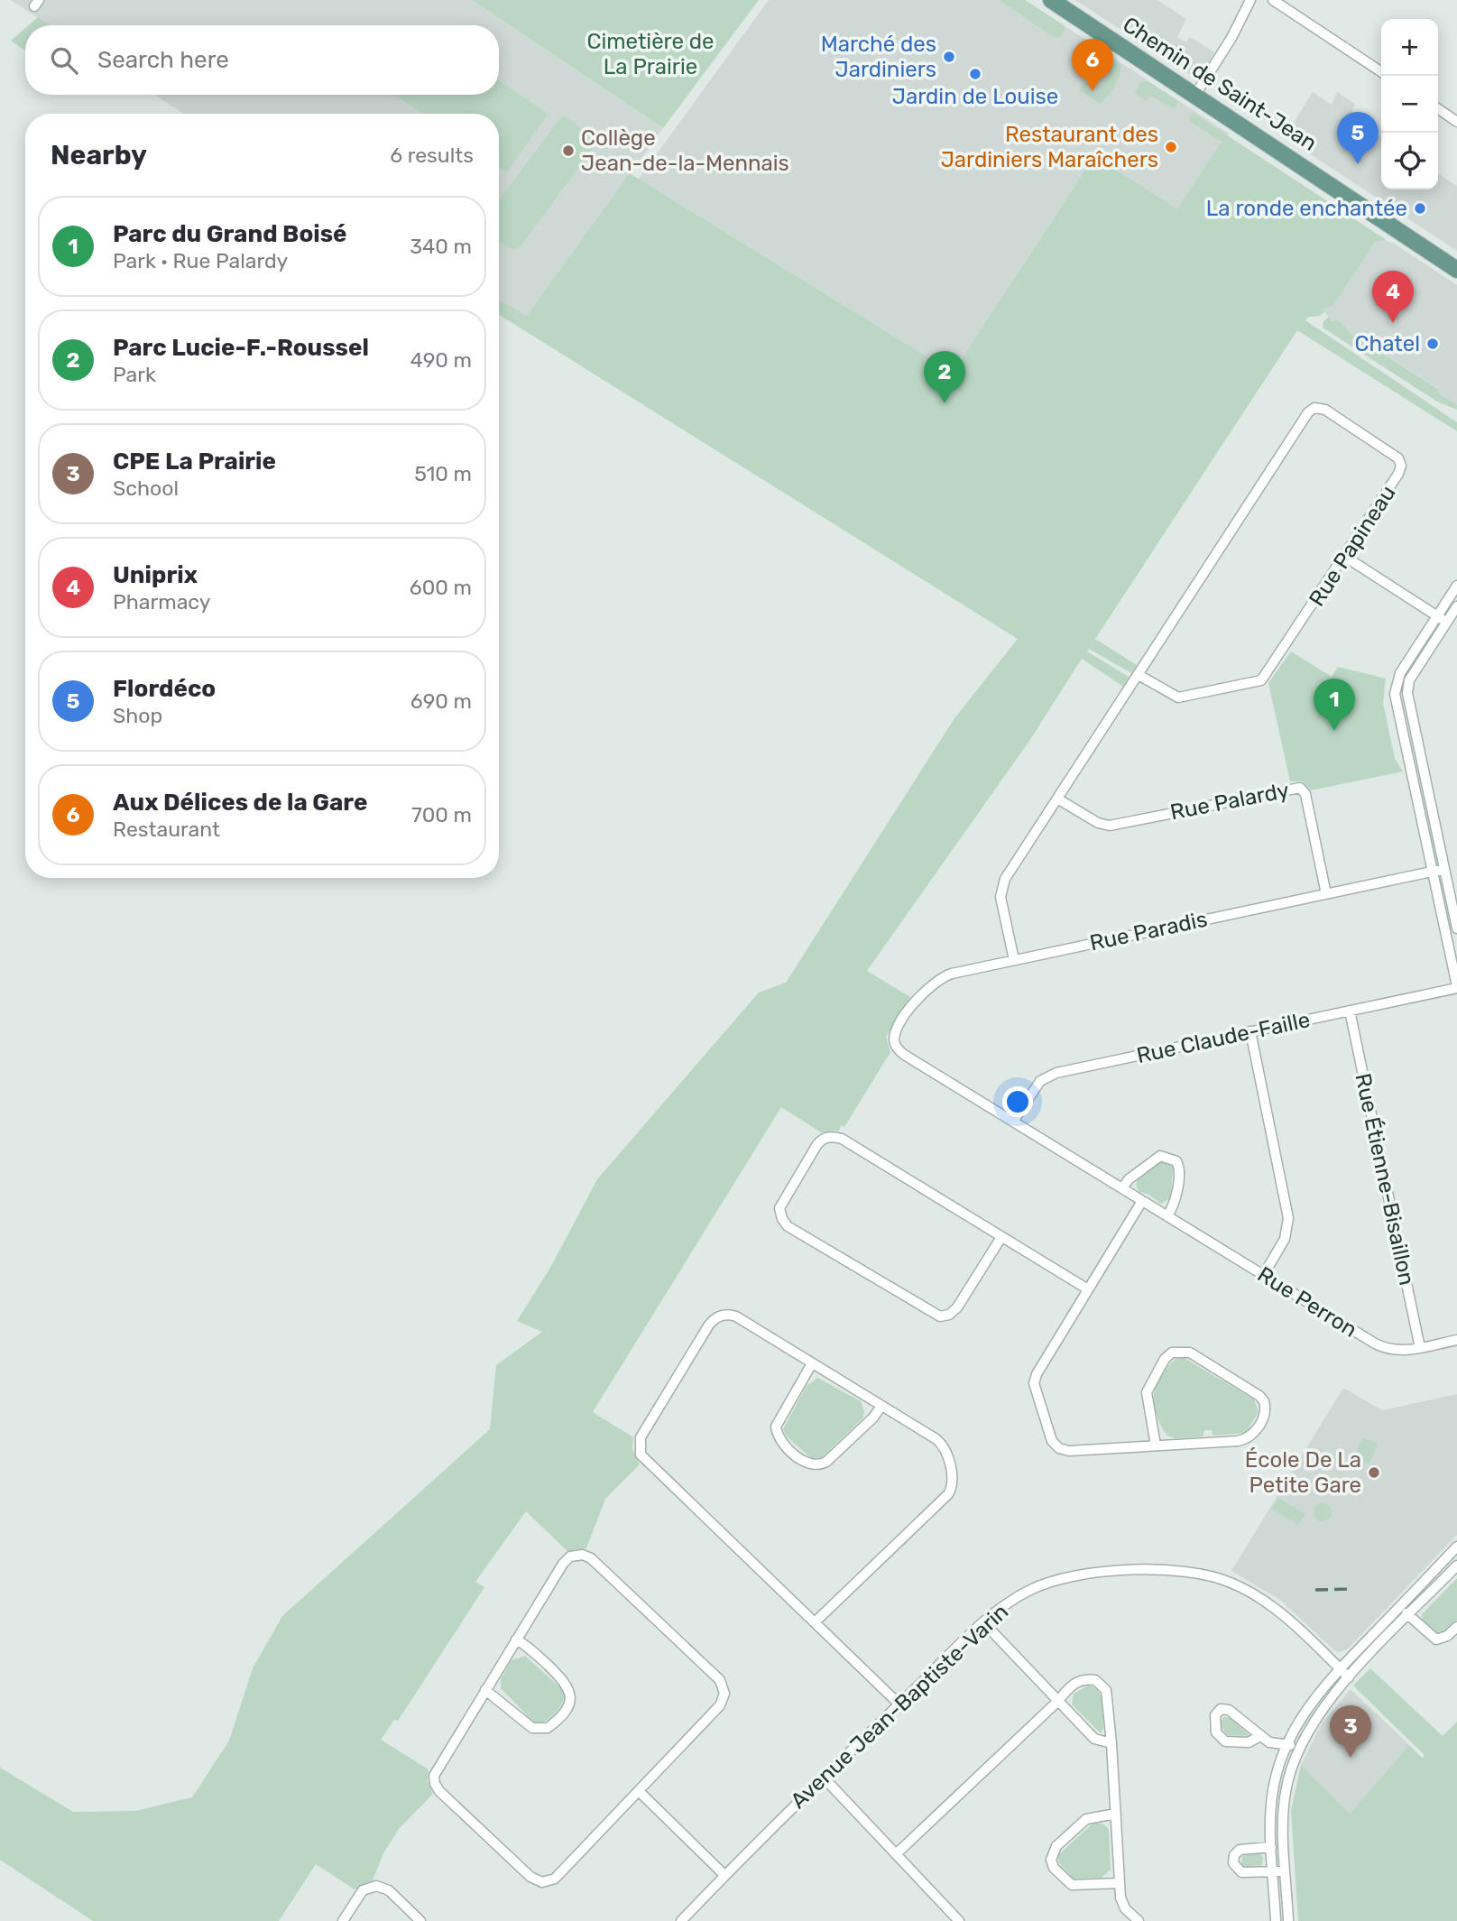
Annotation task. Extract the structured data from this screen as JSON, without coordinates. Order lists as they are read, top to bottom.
{
  "streets": {
    "main road": ["Chemin de Saint-Jean"],
    "street": [
      "Rue Papineau",
      "Rue Palardy",
      "Rue Paradis",
      "Rue Claude-Faille",
      "Rue Étienne-Bisaillon",
      "Rue Perron",
      "Avenue Jean-Baptiste-Varin"
    ]
  },
  "crossings": [
    ["Rue Papineau", "Rue Palardy"],
    ["Rue Papineau", "Rue Paradis"],
    ["Rue Palardy", "Rue Paradis"],
    ["Rue Paradis", "Rue Perron"],
    ["Rue Claude-Faille", "Rue Étienne-Bisaillon"],
    ["Rue Claude-Faille", "Rue Perron"],
    ["Rue Étienne-Bisaillon", "Rue Perron"]
  ],
  "parks": ["Cimetière de La Prairie"],
  "places": [
    "Marché des Jardiniers",
    "Jardin de Louise",
    "Restaurant des Jardiniers Maraîchers",
    "Collège Jean-de-la-Mennais",
    "La ronde enchantée",
    "Chatel",
    "École De La Petite Gare"
  ],
  "page": {
    "map_buttons": ["+", "−"],
    "search": "Search here",
    "pins": [
      "6",
      "5",
      "4",
      "2",
      "1",
      "3"
    ],
    "heading": ["Nearby", "6 results"],
    "list": [
      {
        "mark": "1",
        "name": "Parc du Grand Boisé",
        "note": "Park · Rue Palardy",
        "value": "340 m"
      },
      {
        "mark": "2",
        "name": "Parc Lucie-F.-Roussel",
        "note": "Park",
        "value": "490 m"
      },
      {
        "mark": "3",
        "name": "CPE La Prairie",
        "note": "School",
        "value": "510 m"
      },
      {
        "mark": "4",
        "name": "Uniprix",
        "note": "Pharmacy",
        "value": "600 m"
      },
      {
        "mark": "5",
        "name": "Flordéco",
        "note": "Shop",
        "value": "690 m"
      },
      {
        "mark": "6",
        "name": "Aux Délices de la Gare",
        "note": "Restaurant",
        "value": "700 m"
      }
    ]
  }
}
